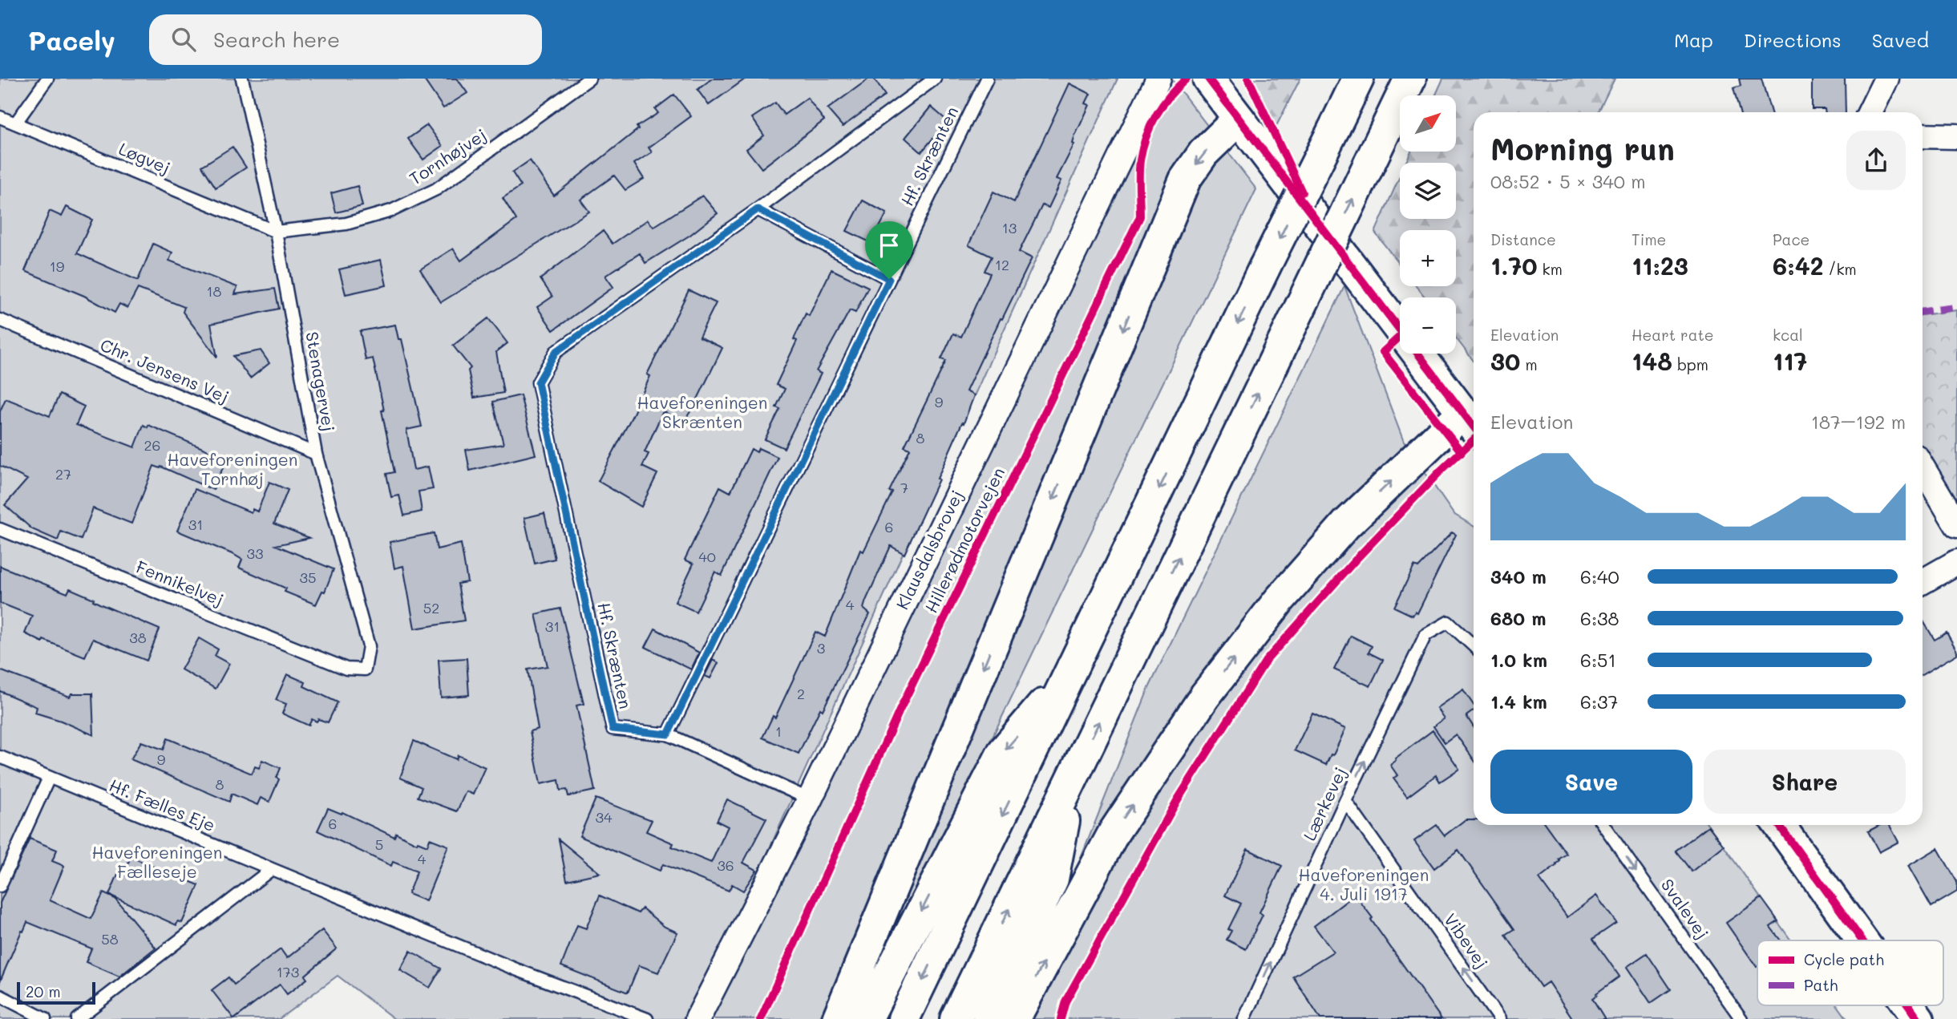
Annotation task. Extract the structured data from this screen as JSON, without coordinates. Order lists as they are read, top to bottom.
{
  "streets": {
    "street": ["Klausdalsbrovej"],
    "lane": [
      "Hf. Skrænten",
      "Tornhøjvej",
      "Løgvej",
      "Chr. Jensens Vej",
      "Stenagervej",
      "Fennikelvej",
      "Lærkevej",
      "Hf. Fælles Eje",
      "Svalevej",
      "Vibevej"
    ],
    "cycle path": ["Hillerødmotorvejen"]
  },
  "crossings": [
    ["Tornhøjvej", "Løgvej"],
    ["Tornhøjvej", "Stenagervej"],
    ["Løgvej", "Stenagervej"],
    ["Chr. Jensens Vej", "Stenagervej"],
    ["Stenagervej", "Fennikelvej"],
    ["Lærkevej", "Vibevej"]
  ],
  "one_way": ["Lærkevej", "Svalevej", "Vibevej"],
  "parks": [
    "Haveforeningen Skrænten",
    "Haveforeningen Tornhøj",
    "Haveforeningen Fælleseje",
    "Haveforeningen 4. Juli 1917"
  ],
  "house_numbers": [
    "13",
    "12",
    "19",
    "18",
    "9",
    "8",
    "26",
    "27",
    "7",
    "31",
    "6",
    "33",
    "40",
    "35",
    "4",
    "52",
    "31",
    "38",
    "3",
    "2",
    "1",
    "9",
    "8",
    "34",
    "6",
    "5",
    "4",
    "36",
    "58",
    "173"
  ],
  "legend": ["Cycle path", "Path"],
  "scale_bar": "20 m",
  "north": "top right",
  "page": {
    "header": "Pacely",
    "search": "Search here",
    "nav": ["Map", "Directions", "Saved"],
    "map_buttons": ["+", "−"],
    "heading": ["Morning run", "08:52 · 5 × 340 m"],
    "stats": [
      ["Distance", "1.70 km"],
      ["Time", "11:23"],
      ["Pace", "6:42 /km"],
      ["Elevation", "30 m"],
      ["Heart rate", "148 bpm"],
      ["kcal", "117"]
    ],
    "chart": ["Elevation", "187–192 m"],
    "list": [
      {
        "name": "340 m",
        "note": "6:40"
      },
      {
        "name": "680 m",
        "note": "6:38"
      },
      {
        "name": "1.0 km",
        "note": "6:51"
      },
      {
        "name": "1.4 km",
        "note": "6:37"
      }
    ],
    "buttons": ["Save", "Share"],
    "scale": "20 m"
  }
}
